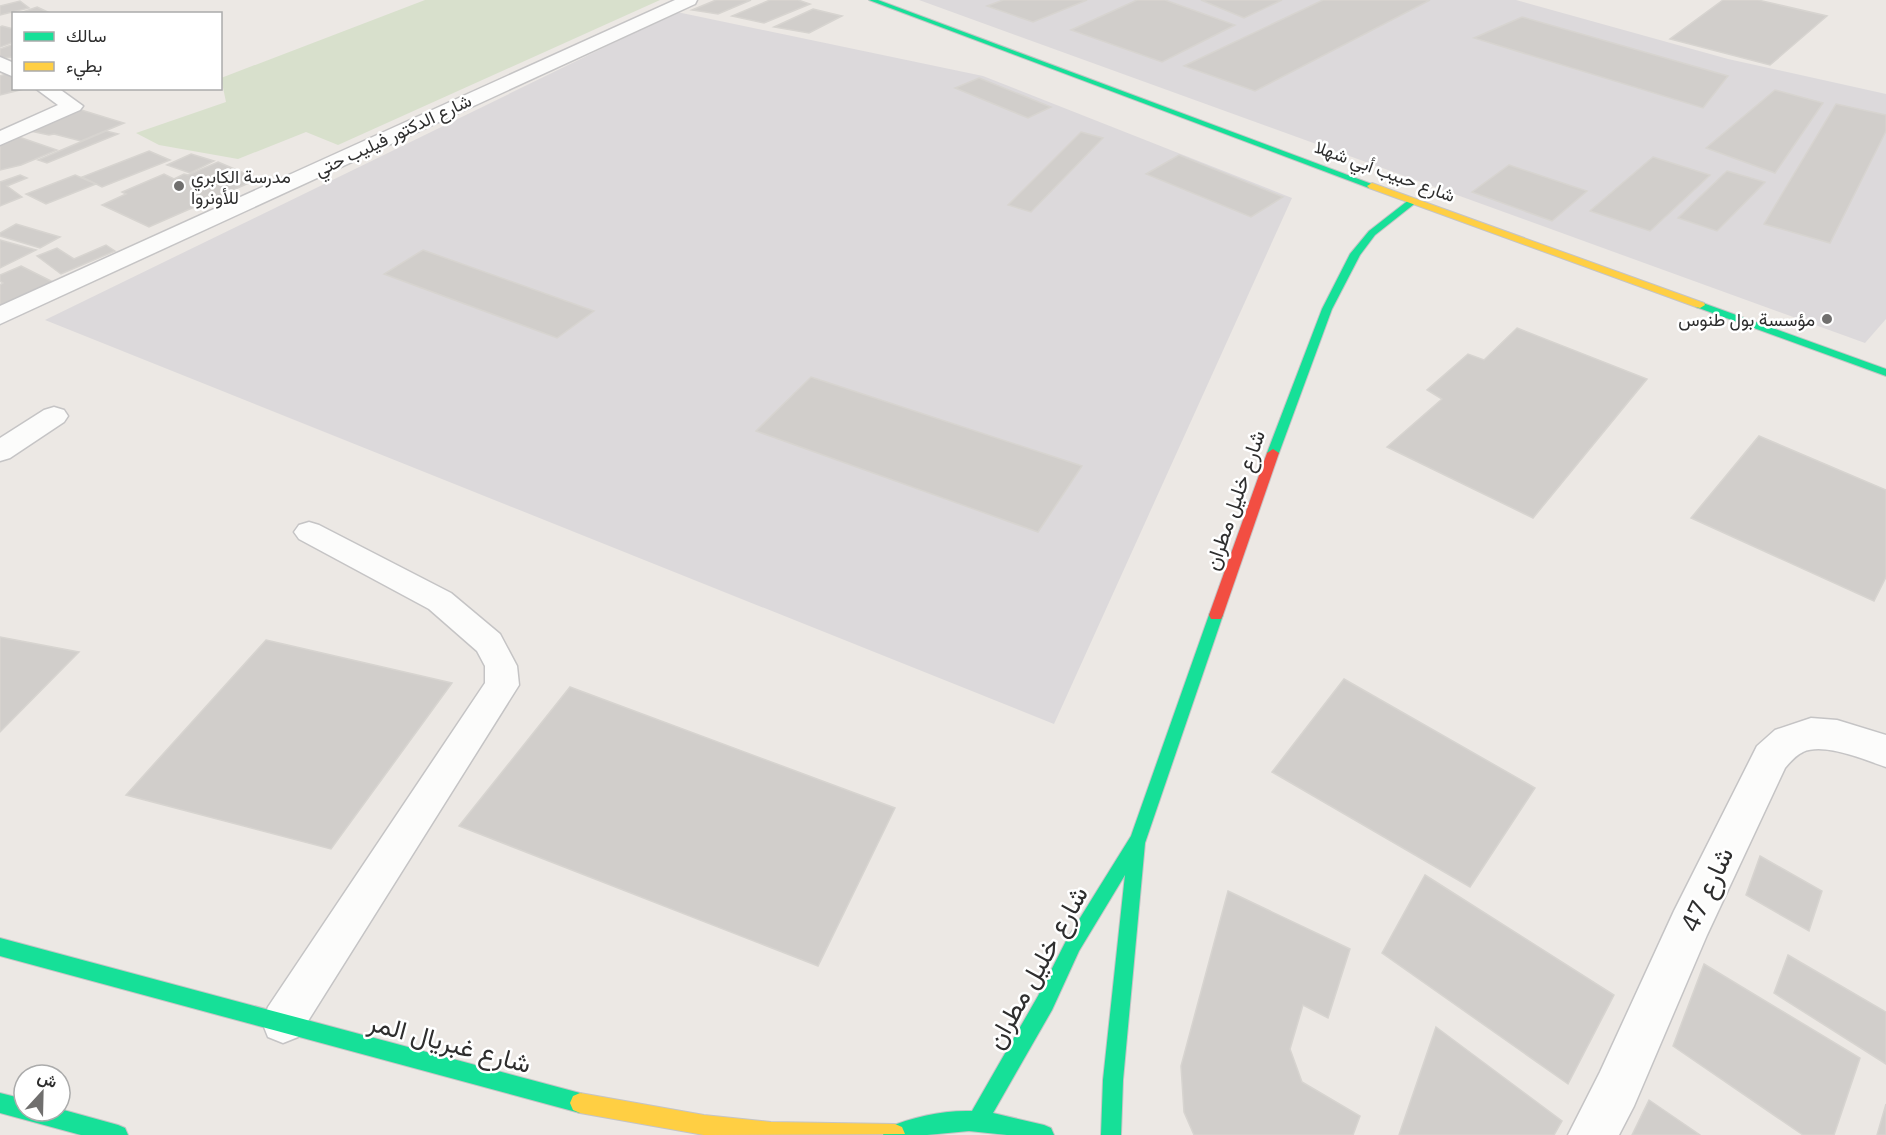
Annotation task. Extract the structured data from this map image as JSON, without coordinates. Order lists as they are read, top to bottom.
{
  "streets": {
    "main road": ["شارع حبيب أبي شهلا", "شارع خليل مطران", "شارع غبريال المر"],
    "street": ["شارع الدكتور فيليب حتي", "شارع 47"]
  },
  "crossings": [
    ["شارع حبيب أبي شهلا", "شارع خليل مطران"],
    ["شارع خليل مطران", "شارع غبريال المر"]
  ],
  "places": ["مدرسة الكابري للأونروا", "مؤسسة بول طنوس"],
  "legend": ["سالك", "بطيء"],
  "north": "top"
}
